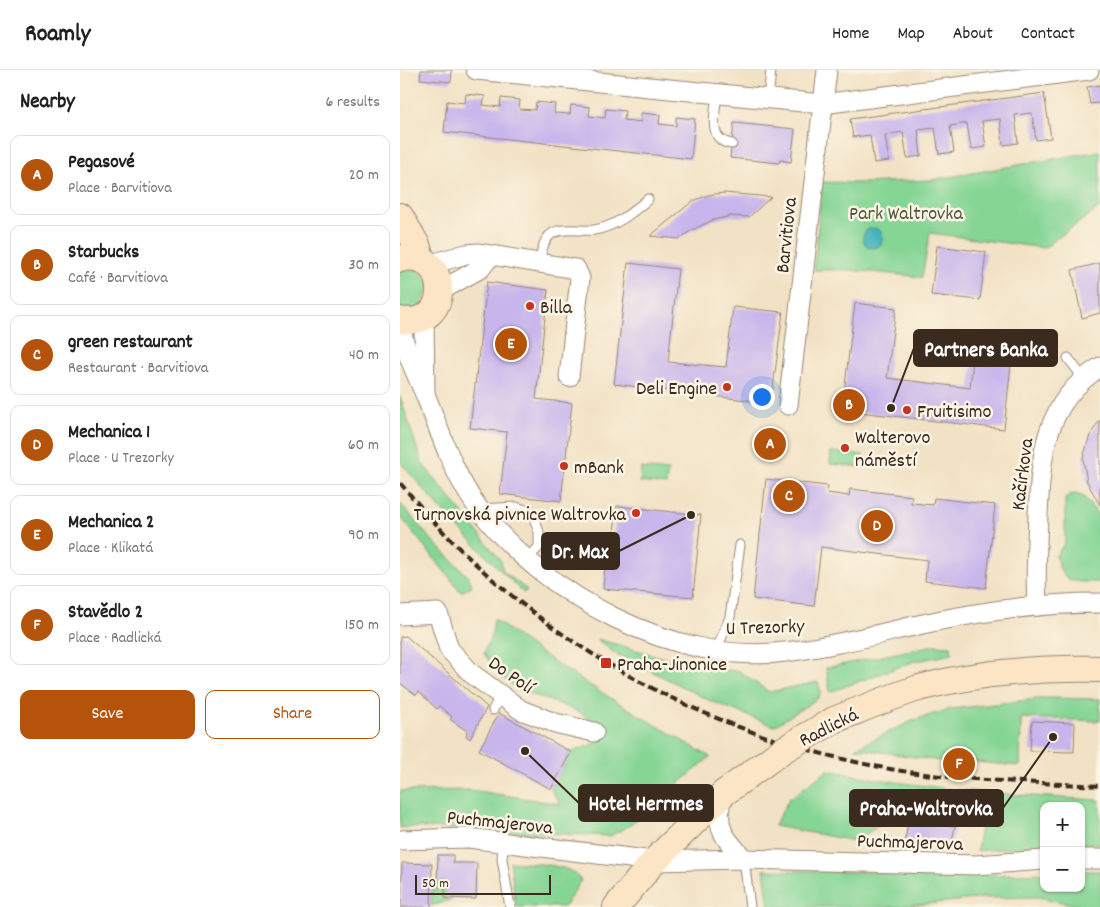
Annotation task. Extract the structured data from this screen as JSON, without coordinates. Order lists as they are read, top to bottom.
{
  "streets": {
    "main road": ["Radlická"],
    "street": [
      "Barvitiova",
      "Kačírkova",
      "U Trezorky",
      "Do Polí",
      "Puchmajerova"
    ]
  },
  "crossings": [
    ["Kačírkova", "U Trezorky"],
    ["Radlická", "Puchmajerova"]
  ],
  "parks": ["Park Waltrovka"],
  "places": {
    "other": [
      "Billa",
      "Deli Engine",
      "Partners Banka",
      "Fruitisimo",
      "Walterovo náměstí",
      "mBank",
      "Turnovská pivnice Waltrovka",
      "Dr. Max",
      "Praha-Waltrovka",
      "Hotel Herrmes"
    ],
    "transit": ["Praha-Jinonice"]
  },
  "scale_bar": "50 m",
  "page": {
    "header": "Roamly",
    "nav": [
      "Home",
      "Map",
      "About",
      "Contact"
    ],
    "heading": ["Nearby", "6 results"],
    "list": [
      {
        "mark": "A",
        "name": "Pegasové",
        "note": "Place · Barvitiova",
        "value": "20 m"
      },
      {
        "mark": "B",
        "name": "Starbucks",
        "note": "Café · Barvitiova",
        "value": "30 m"
      },
      {
        "mark": "C",
        "name": "green restaurant",
        "note": "Restaurant · Barvitiova",
        "value": "40 m"
      },
      {
        "mark": "D",
        "name": "Mechanica 1",
        "note": "Place · U Trezorky",
        "value": "60 m"
      },
      {
        "mark": "E",
        "name": "Mechanica 2",
        "note": "Place · Klikatá",
        "value": "90 m"
      },
      {
        "mark": "F",
        "name": "Stavědlo 2",
        "note": "Place · Radlická",
        "value": "150 m"
      }
    ],
    "pins": [
      "E",
      "B",
      "A",
      "C",
      "D",
      "F"
    ],
    "buttons": ["Save", "Share"],
    "map_buttons": ["+", "−"],
    "scale": "50 m"
  }
}
